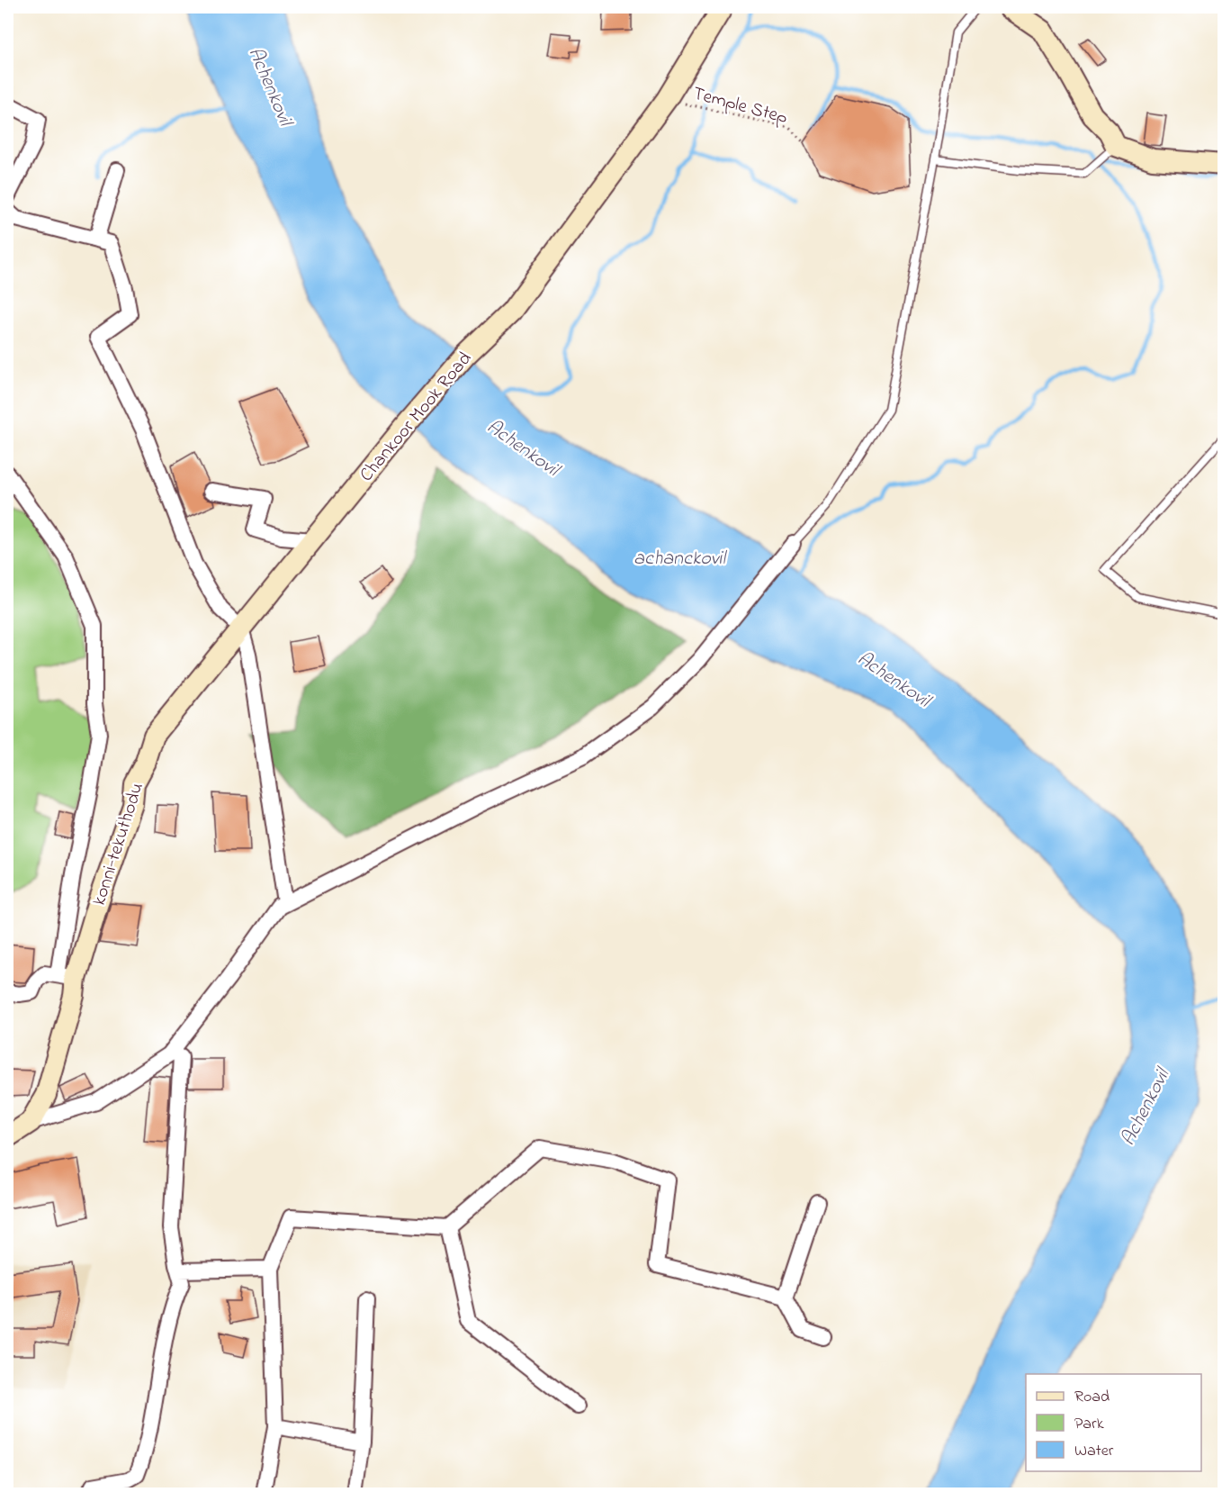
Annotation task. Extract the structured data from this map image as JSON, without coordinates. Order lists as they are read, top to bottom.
{
  "streets": {
    "main road": ["Chankoor Mook Road", "konni-tekuthodu"],
    "path": ["Temple Step"]
  },
  "crossings": [
    ["Temple Step", "Chankoor Mook Road"],
    ["Chankoor Mook Road", "konni-tekuthodu"]
  ],
  "water": ["Achenkovil", "achanckovil"],
  "legend": ["Road", "Park", "Water"]
}
